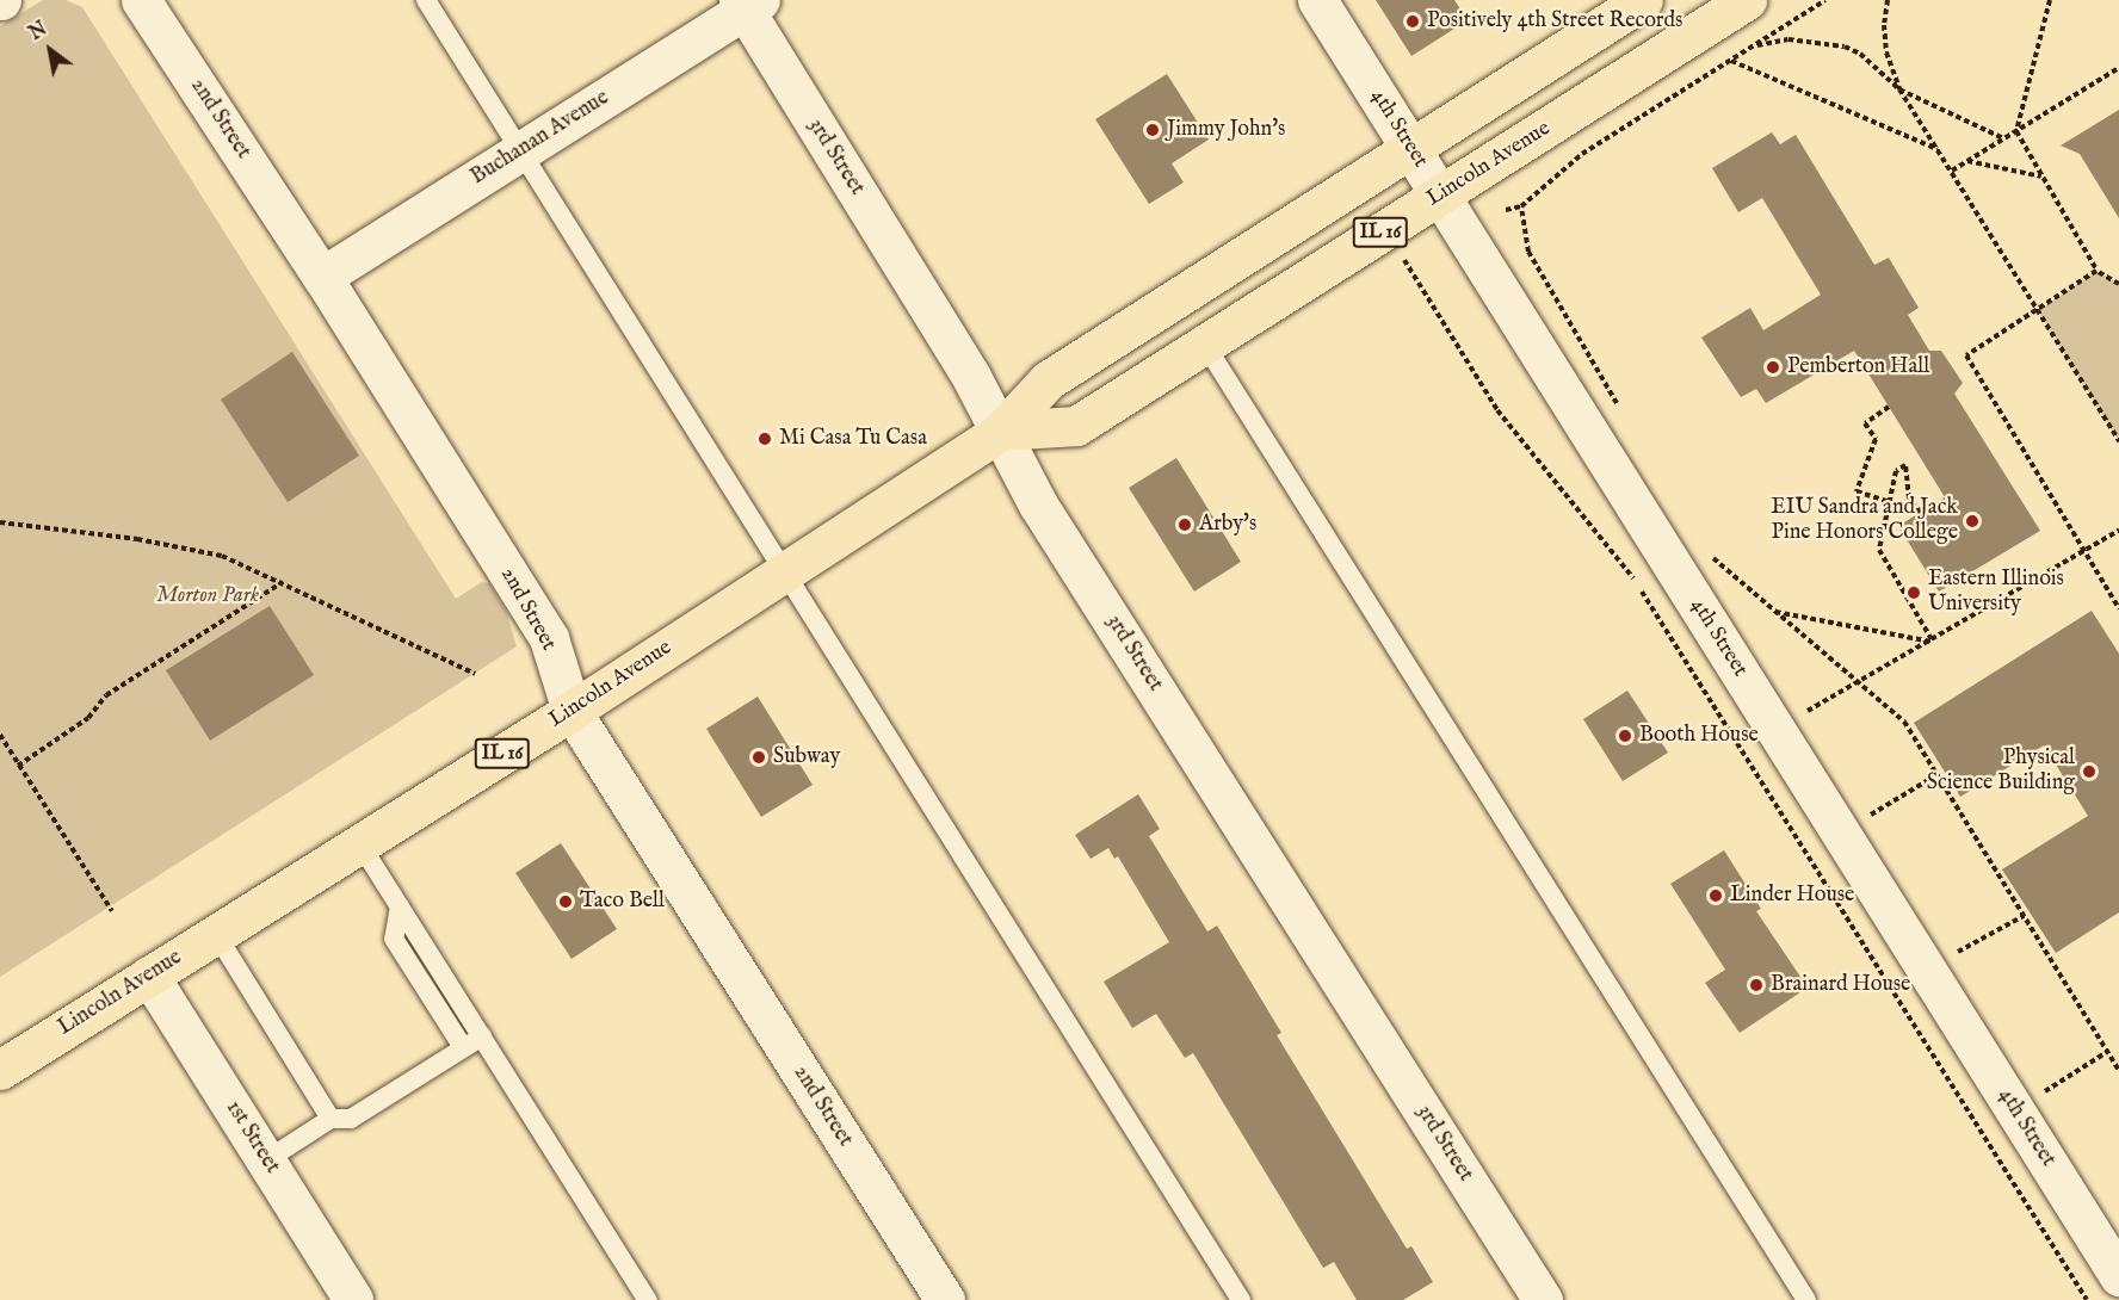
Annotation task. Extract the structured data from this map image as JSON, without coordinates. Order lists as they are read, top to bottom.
{
  "streets": {
    "main road": ["Lincoln Avenue", "IL 16"],
    "street": [
      "2nd Street",
      "4th Street",
      "Buchanan Avenue",
      "3rd Street",
      "1st Street"
    ]
  },
  "crossings": [
    ["2nd Street", "Buchanan Avenue"],
    ["2nd Street", "Lincoln Avenue"],
    ["4th Street", "Lincoln Avenue"],
    ["Buchanan Avenue", "3rd Street"],
    ["3rd Street", "Lincoln Avenue"],
    ["Lincoln Avenue", "1st Street"]
  ],
  "parks": ["Morton Park"],
  "places": [
    "Positively 4th Street Records",
    "Jimmy John's",
    "Pemberton Hall",
    "Mi Casa Tu Casa",
    "EIU Sandra and Jack Pine Honors College",
    "Arby's",
    "Eastern Illinois University",
    "Booth House",
    "Subway",
    "Physical Science Building",
    "Linder House",
    "Taco Bell",
    "Brainard House"
  ],
  "north": "top left"
}
